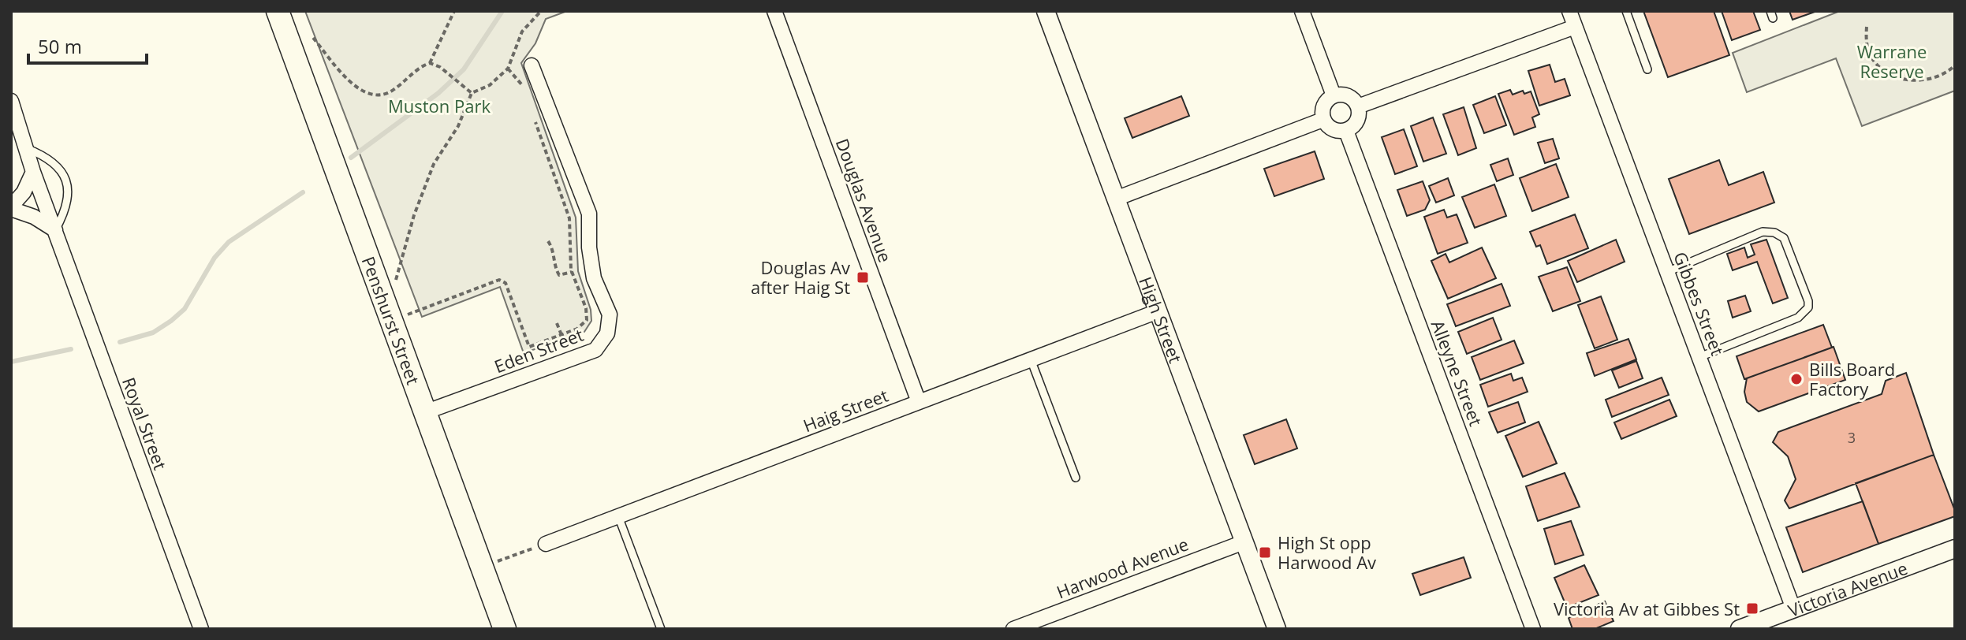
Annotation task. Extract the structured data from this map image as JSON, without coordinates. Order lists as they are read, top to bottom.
{
  "streets": {
    "main road": ["Penshurst Street"],
    "street": [
      "Douglas Avenue",
      "Gibbes Street",
      "High Street",
      "Eden Street",
      "Alleyne Street",
      "Haig Street",
      "Royal Street",
      "Harwood Avenue",
      "Victoria Avenue"
    ]
  },
  "crossings": [
    ["Douglas Avenue", "Haig Street"],
    ["Gibbes Street", "Victoria Avenue"],
    ["Penshurst Street", "Eden Street"],
    ["High Street", "Haig Street"],
    ["High Street", "Harwood Avenue"]
  ],
  "parks": ["Warrane Reserve", "Muston Park"],
  "places": {
    "transit": ["Douglas Av after Haig St", "High St opp Harwood Av", "Victoria Av at Gibbes St"],
    "other": ["Bills Board Factory"]
  },
  "house_numbers": ["3"],
  "scale_bar": "50 m"
}
